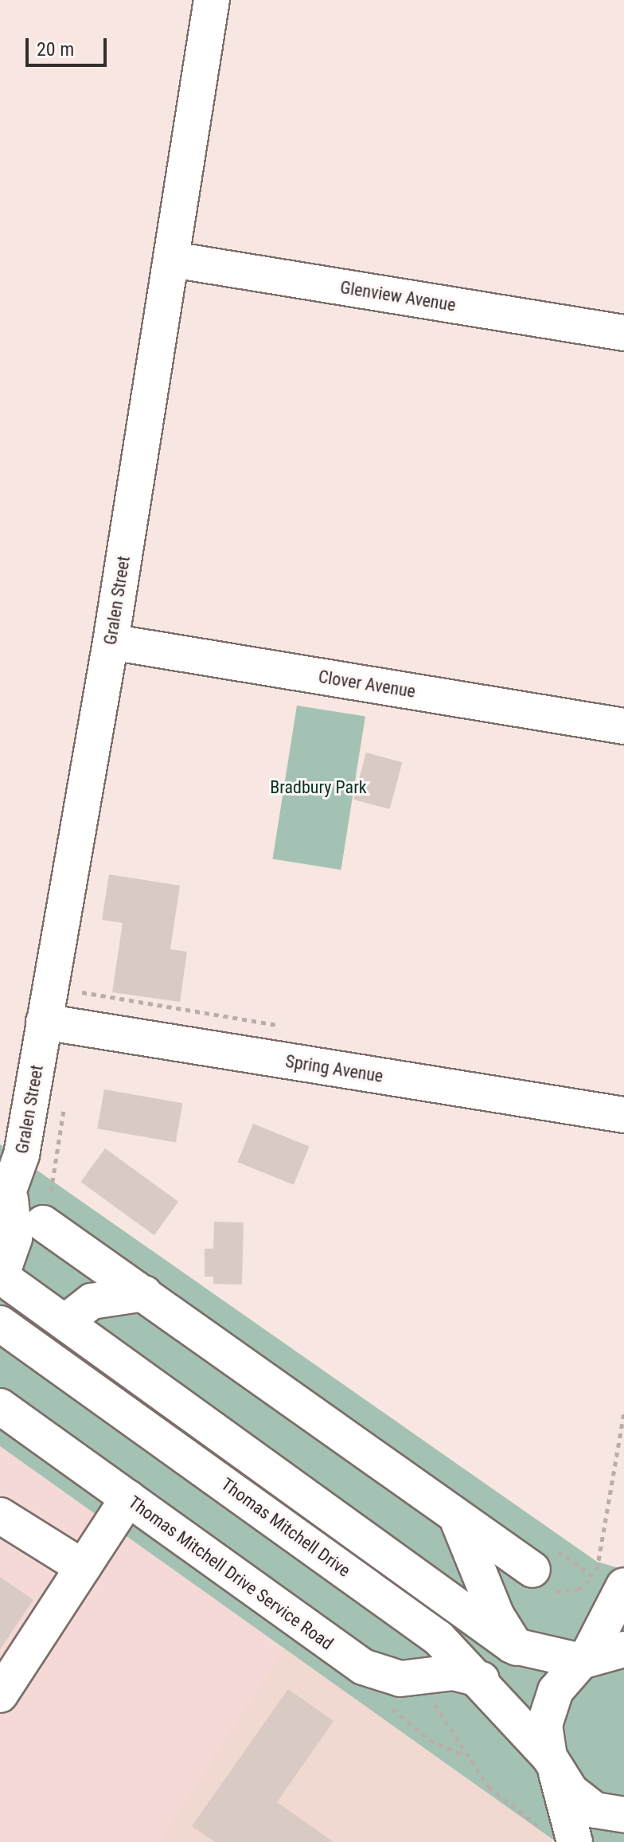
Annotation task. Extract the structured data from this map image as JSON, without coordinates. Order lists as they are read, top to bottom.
{
  "streets": {
    "street": [
      "Glenview Avenue",
      "Gralen Street",
      "Clover Avenue",
      "Spring Avenue",
      "Thomas Mitchell Drive",
      "Thomas Mitchell Drive Service Road"
    ]
  },
  "crossings": [
    ["Glenview Avenue", "Gralen Street"],
    ["Gralen Street", "Clover Avenue"],
    ["Gralen Street", "Spring Avenue"],
    ["Thomas Mitchell Drive", "Thomas Mitchell Drive Service Road"]
  ],
  "parks": ["Bradbury Park"],
  "scale_bar": "20 m"
}
